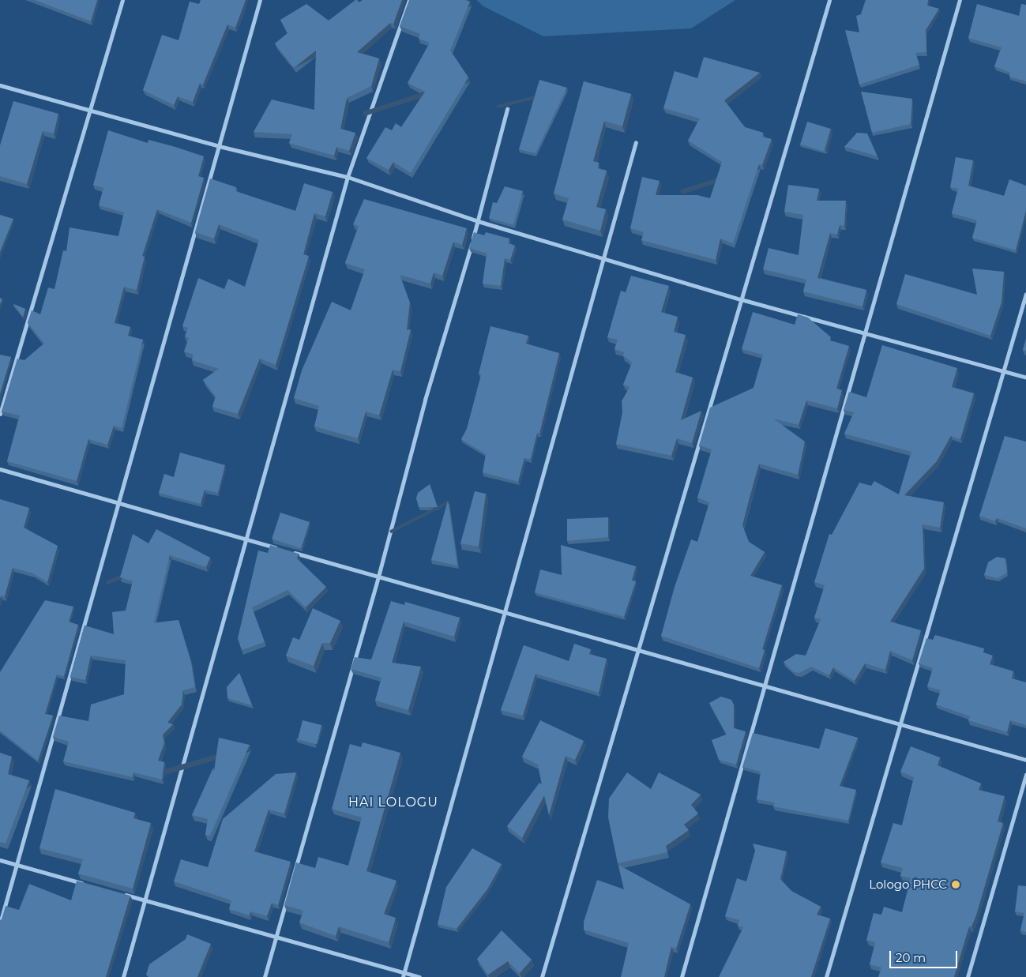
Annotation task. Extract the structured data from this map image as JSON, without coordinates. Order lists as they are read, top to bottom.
{
  "districts": ["HAI LOLOGU"],
  "places": ["Lologo PHCC"],
  "scale_bar": "20 m"
}
